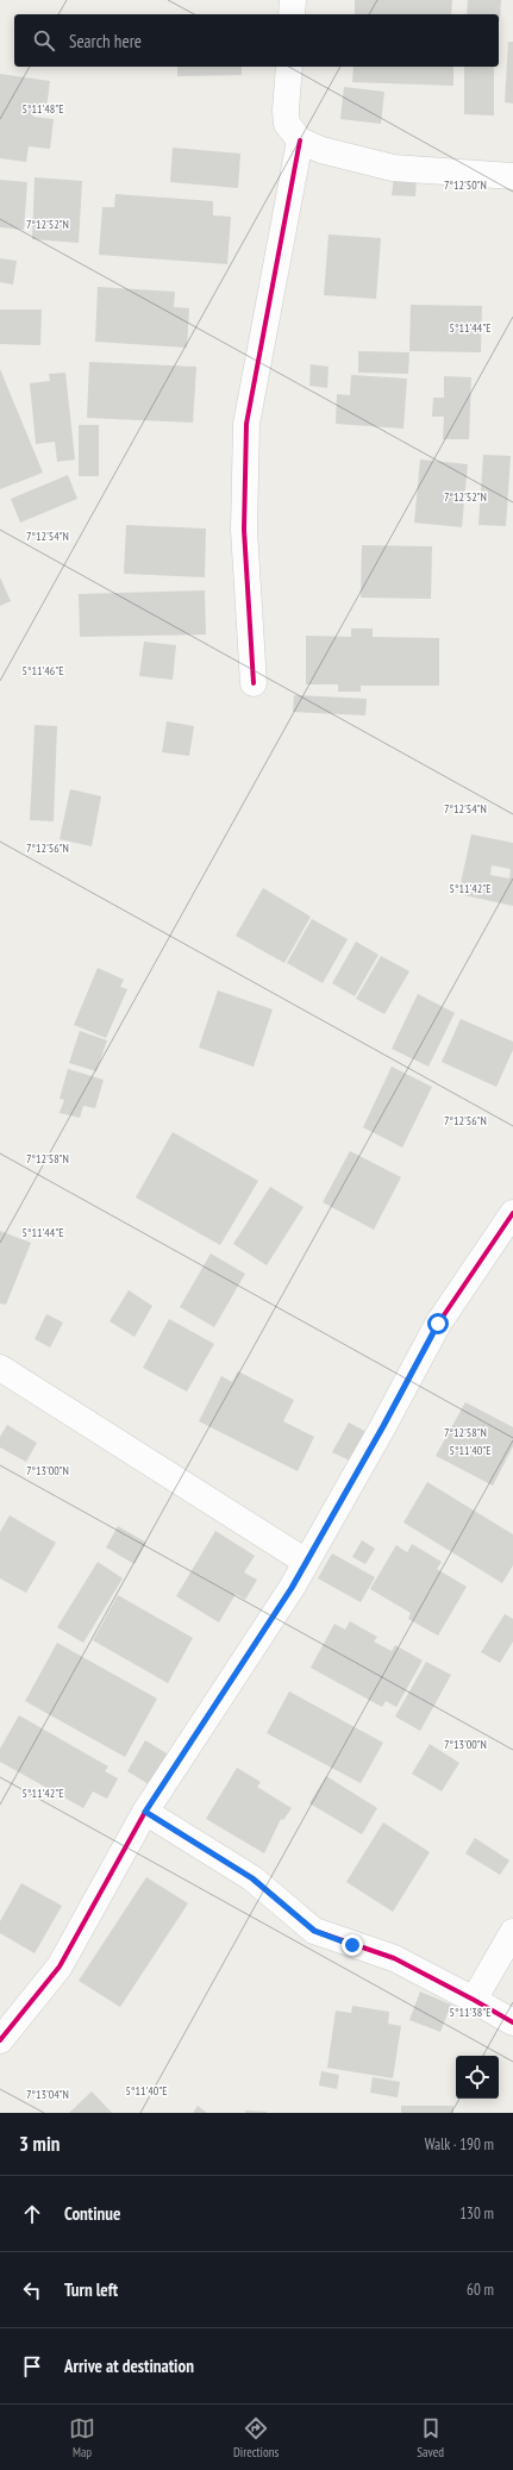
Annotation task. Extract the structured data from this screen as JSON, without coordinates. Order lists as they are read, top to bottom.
{
  "page": {
    "search": "Search here",
    "heading": ["3 min", "Walk · 190 m"],
    "list": [
      ["Continue", "130 m"],
      ["Turn left", "60 m"],
      "Arrive at destination"
    ],
    "nav": ["Map", "Directions", "Saved"]
  },
  "coordinates": [
    "5°11'48\"E",
    "7°12'50\"N",
    "7°12'52\"N",
    "5°11'44\"E",
    "7°12'54\"N",
    "5°11'46\"E",
    "7°12'56\"N",
    "5°11'42\"E",
    "7°12'58\"N",
    "5°11'40\"E",
    "7°13'00\"N",
    "5°11'38\"E",
    "7°13'04\"N"
  ]
}
